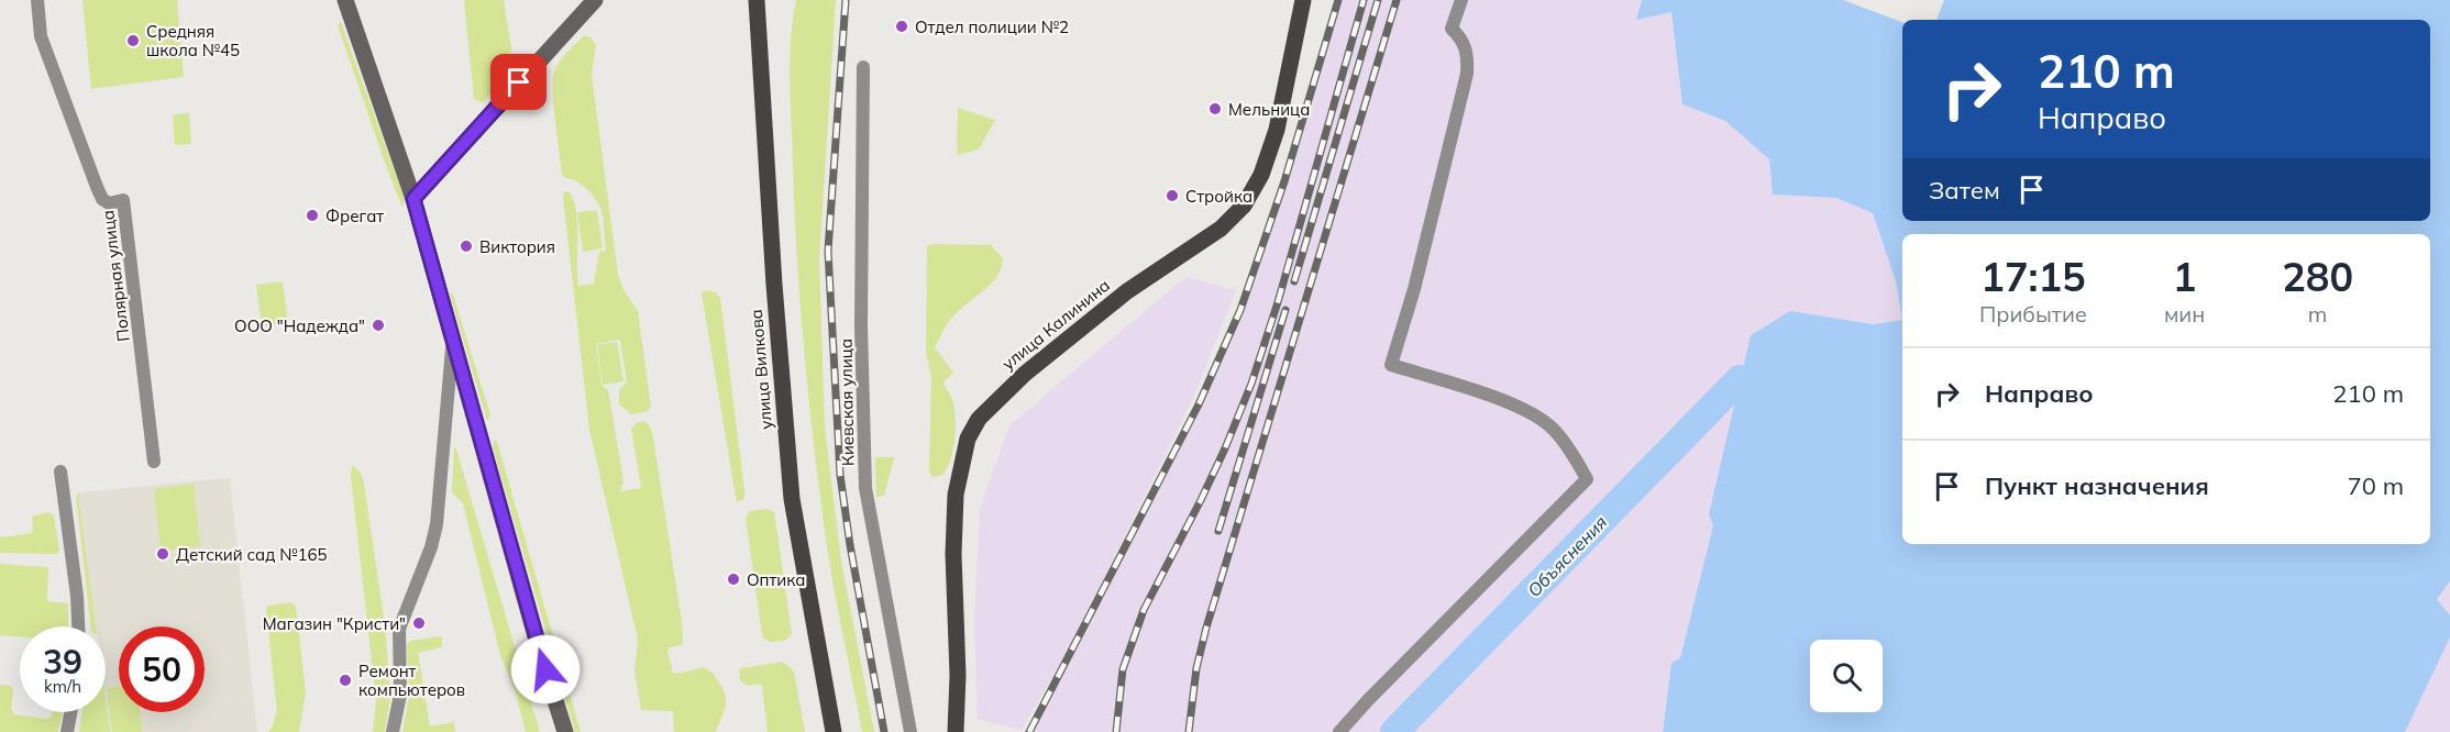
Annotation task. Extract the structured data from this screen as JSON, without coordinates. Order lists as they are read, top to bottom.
{
  "streets": {
    "main road": ["улица Калинина", "улица Вилкова"],
    "street": ["Полярная улица", "Киевская улица"]
  },
  "water": ["Объяснения"],
  "places": [
    "Отдел полиции №2",
    "Средняя школа №45",
    "Мельница",
    "Стройка",
    "Фрегат",
    "Виктория",
    "ООО \"Надежда\"",
    "Детский сад №165",
    "Оптика",
    "Магазин \"Кристи\"",
    "Ремонт компьютеров"
  ],
  "page": {
    "turn": ["210 m", "Направо"],
    "then": "Затем",
    "eta": [
      "17:15",
      "Прибытие",
      "1",
      "мин",
      "280",
      "m"
    ],
    "list": [
      {
        "name": "Направо",
        "value": "210 m"
      },
      {
        "name": "Пункт назначения",
        "value": "70 m"
      }
    ],
    "speed": "39 km/h",
    "limit": "50"
  }
}
